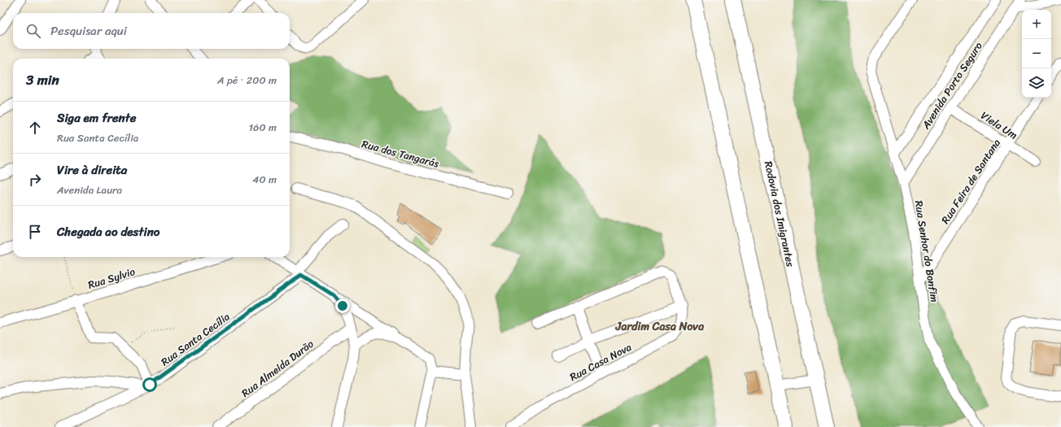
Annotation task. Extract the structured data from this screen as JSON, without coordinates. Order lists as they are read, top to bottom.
{
  "streets": {
    "highway": ["Rodovia dos Imigrantes"],
    "street": [
      "Avenida Porto Seguro",
      "Viela Um",
      "Rua dos Tangarás",
      "Rua Feira de Santana",
      "Rua Senhor do Bonfim",
      "Rua Sylvio",
      "Rua Santa Cecília",
      "Rua Casa Nova",
      "Rua Almeida Durão"
    ]
  },
  "crossings": [
    ["Avenida Porto Seguro", "Viela Um"],
    ["Avenida Porto Seguro", "Rua Senhor do Bonfim"],
    ["Viela Um", "Rua Feira de Santana"],
    ["Rua Feira de Santana", "Rua Senhor do Bonfim"]
  ],
  "districts": ["Jardim Casa Nova"],
  "page": {
    "map_buttons": ["+", "−"],
    "search": "Pesquisar aqui",
    "heading": ["3 min", "A pé · 200 m"],
    "list": [
      ["Siga em frente", "Rua Santa Cecília", "160 m"],
      ["Vire à direita", "Avenida Laura", "40 m"],
      "Chegada ao destino"
    ]
  }
}
